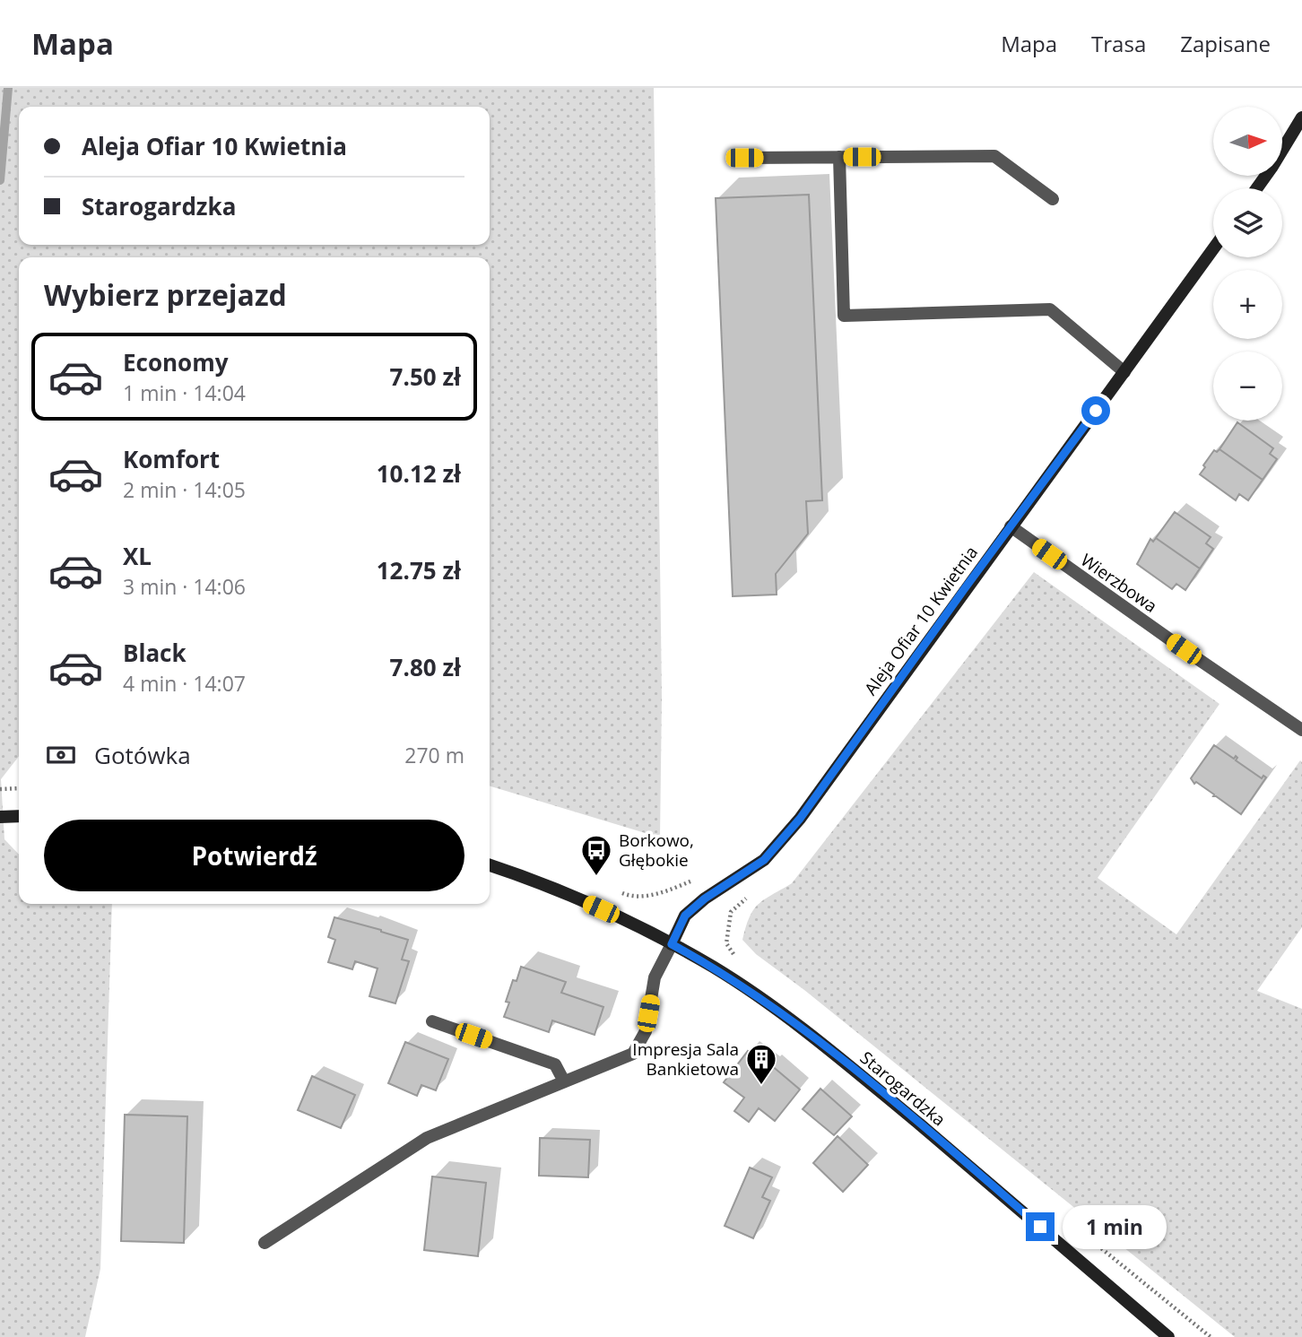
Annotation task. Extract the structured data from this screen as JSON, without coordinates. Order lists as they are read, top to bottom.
{
  "streets": {
    "street": ["Wierzbowa", "Aleja Ofiar 10 Kwietnia", "Starogardzka"]
  },
  "crossings": [
    ["Wierzbowa", "Aleja Ofiar 10 Kwietnia"],
    ["Aleja Ofiar 10 Kwietnia", "Starogardzka"]
  ],
  "places": {
    "bus stop": ["Borkowo, Głębokie"],
    "building": ["Impresja Sala Bankietowa"]
  },
  "north": "right",
  "page": {
    "header": "Mapa",
    "nav": ["Mapa", "Trasa", "Zapisane"],
    "map_buttons": ["+", "−"],
    "banner": ["Aleja Ofiar 10 Kwietnia", "Starogardzka"],
    "heading": "Wybierz przejazd",
    "list": [
      {
        "name": "Economy",
        "note": "1 min · 14:04",
        "value": "7.50 zł"
      },
      {
        "name": "Komfort",
        "note": "2 min · 14:05",
        "value": "10.12 zł"
      },
      {
        "name": "XL",
        "note": "3 min · 14:06",
        "value": "12.75 zł"
      },
      {
        "name": "Black",
        "note": "4 min · 14:07",
        "value": "7.80 zł"
      }
    ],
    "pay": ["Gotówka", "270 m"],
    "buttons": "Potwierdź",
    "bubble": "1 min"
  }
}
